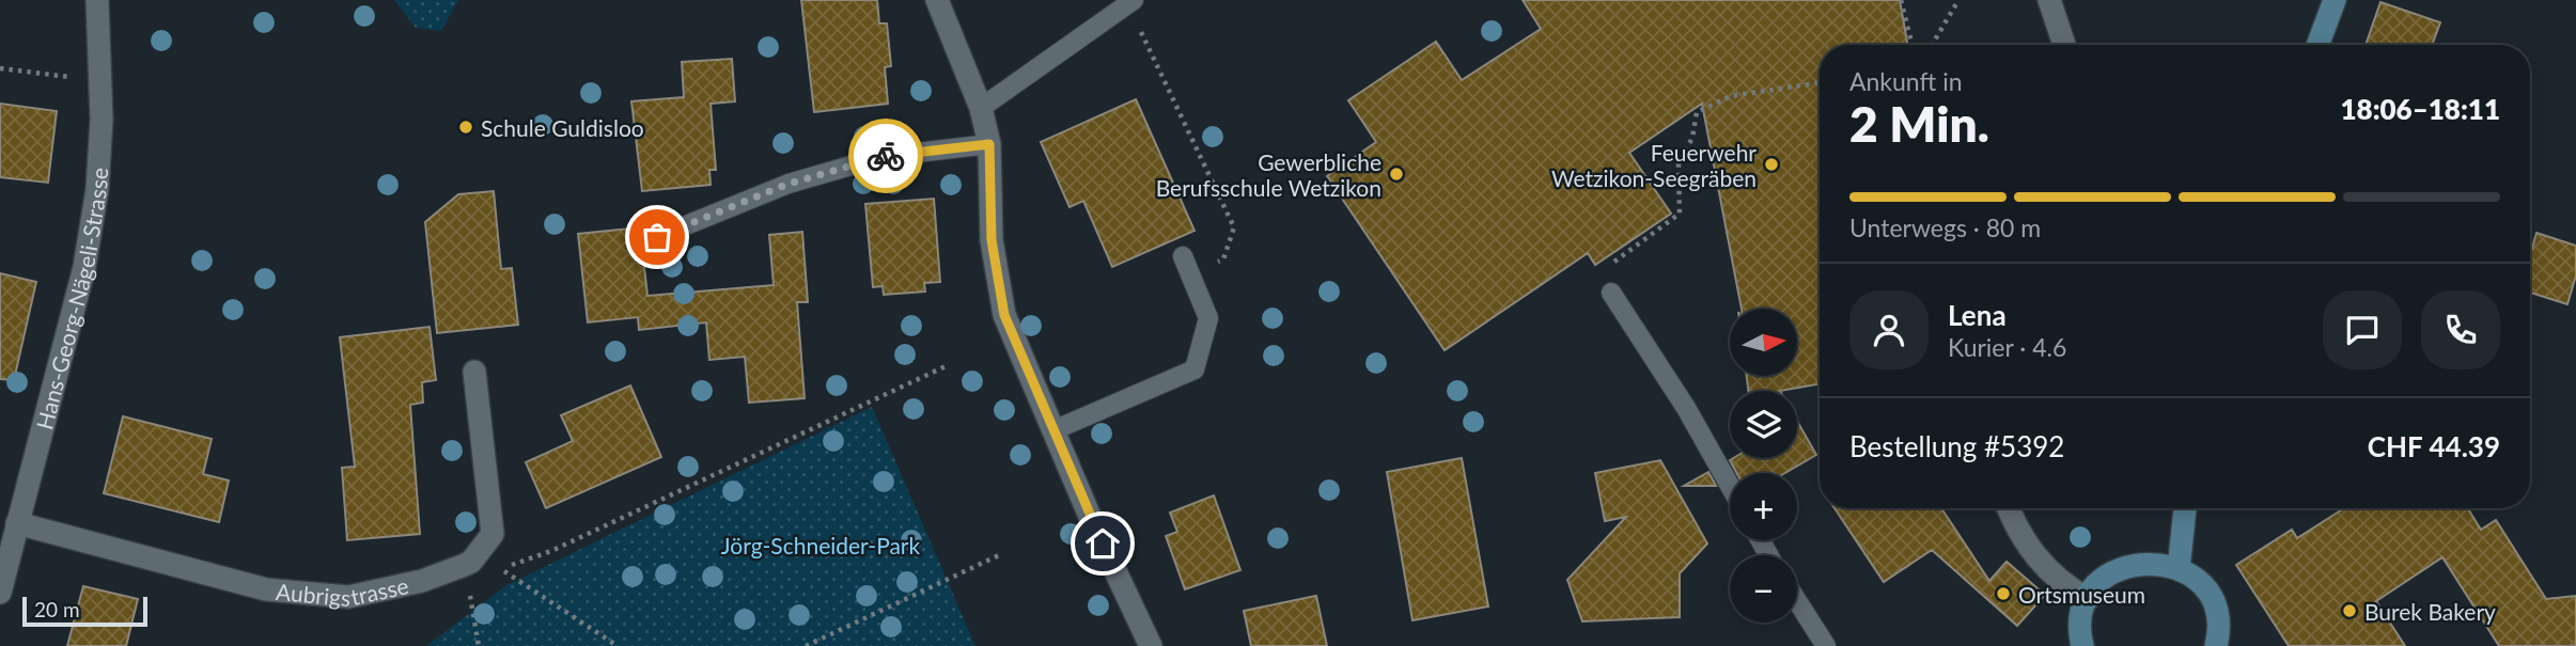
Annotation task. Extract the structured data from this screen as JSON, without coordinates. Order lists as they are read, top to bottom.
{
  "streets": {
    "street": ["Hans-Georg-Nägeli-Strasse", "Aubrigstrasse"]
  },
  "crossings": [
    ["Hans-Georg-Nägeli-Strasse", "Aubrigstrasse"]
  ],
  "parks": ["Jörg-Schneider-Park"],
  "places": [
    "Schule Guldisloo",
    "Feuerwehr Wetzikon-Seegräben",
    "Gewerbliche Berufsschule Wetzikon",
    "Ortsmuseum",
    "Burek Bakery"
  ],
  "scale_bar": "20 m",
  "north": "right",
  "page": {
    "heading": ["2 Min.", "Ankunft in", "18:06–18:11"],
    "panel": [
      "Lena",
      "Kurier · 4.6",
      "Bestellung #5392",
      "CHF 44.39"
    ],
    "bar": "Unterwegs · 80 m",
    "map_buttons": ["+", "−"],
    "scale": "20 m"
  }
}
